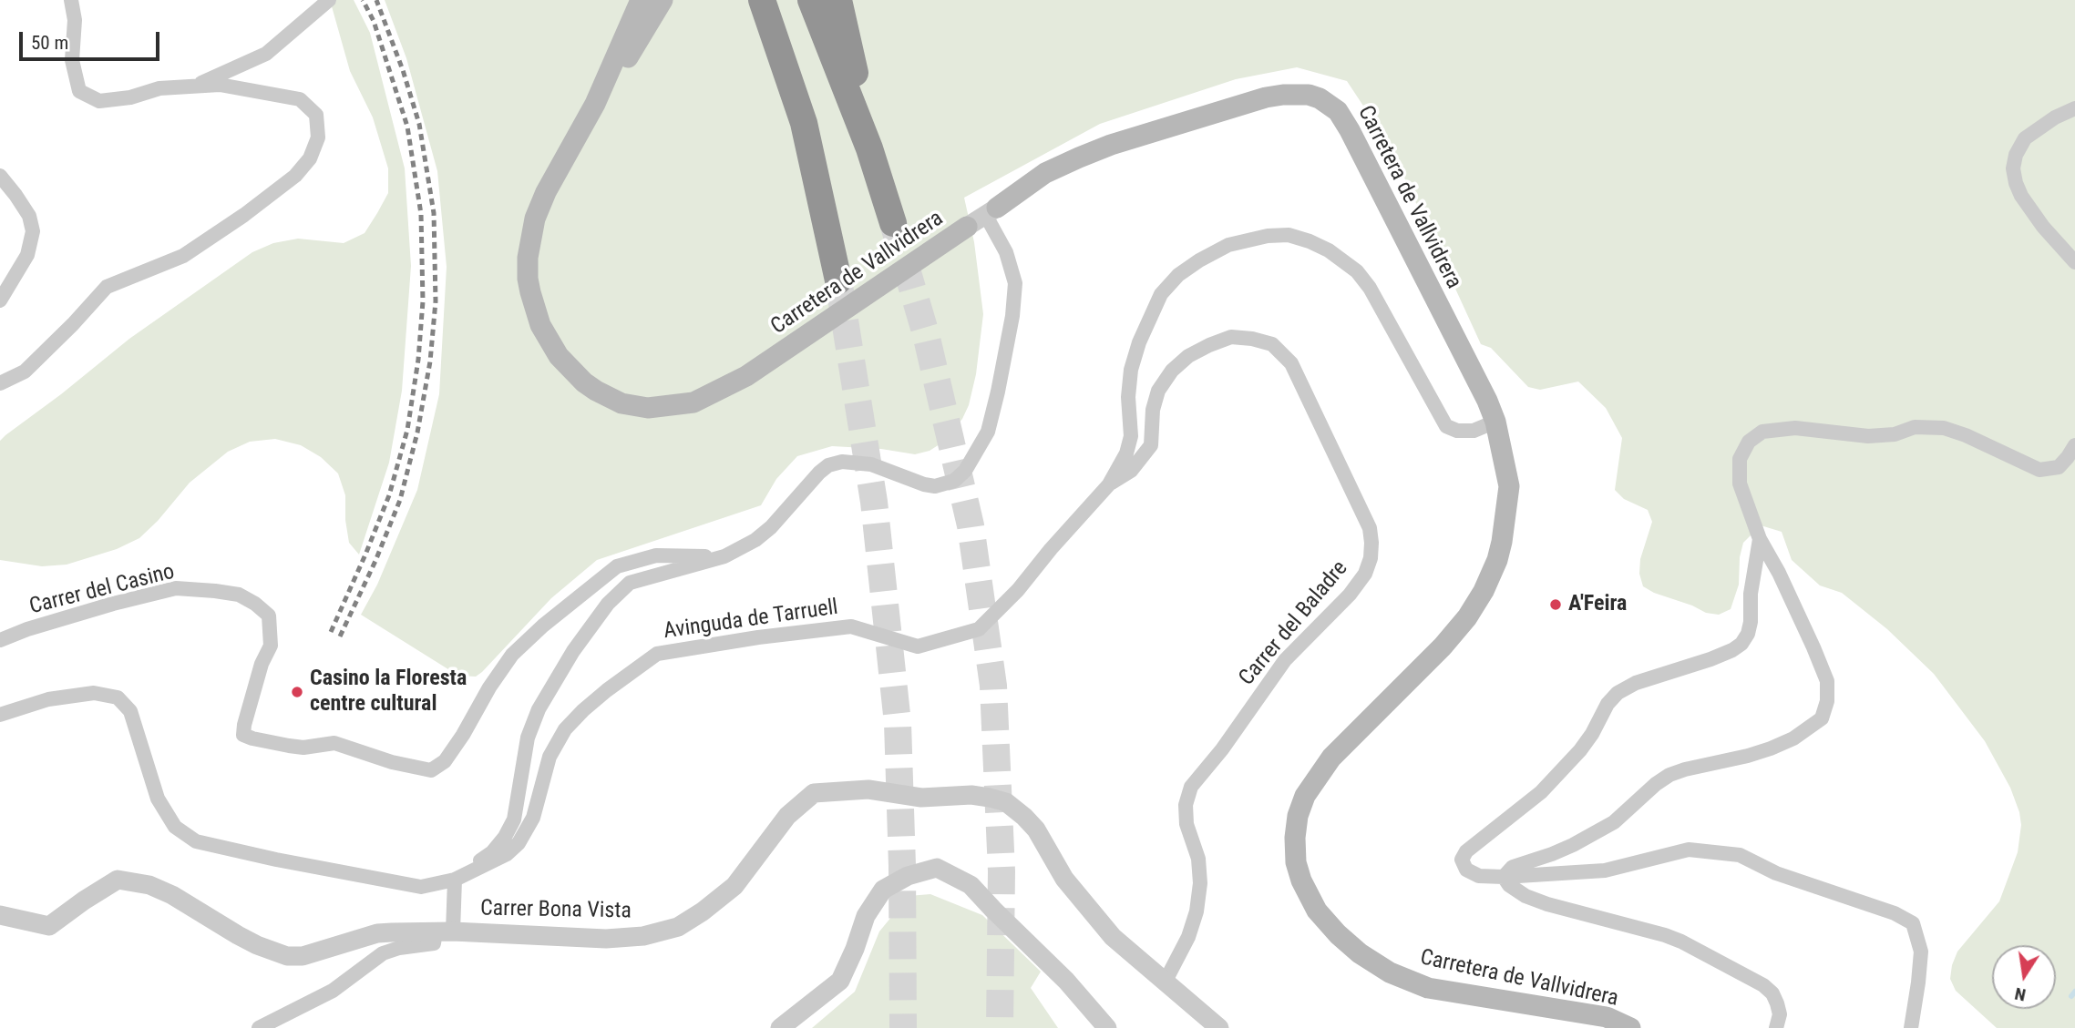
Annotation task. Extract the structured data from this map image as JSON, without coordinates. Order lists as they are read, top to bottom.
{
  "streets": {
    "main road": ["Carretera de Vallvidrera"],
    "street": [
      "Carrer del Casino",
      "Avinguda de Tarruell",
      "Carrer del Baladre",
      "Carrer Bona Vista"
    ]
  },
  "crossings": [
    ["Carretera de Vallvidrera", "Avinguda de Tarruell"],
    ["Avinguda de Tarruell", "Carrer del Baladre"],
    ["Carrer del Baladre", "Carrer Bona Vista"]
  ],
  "places": ["A'Feira", "Casino la Floresta centre cultural"],
  "scale_bar": "50 m",
  "north": "bottom"
}
